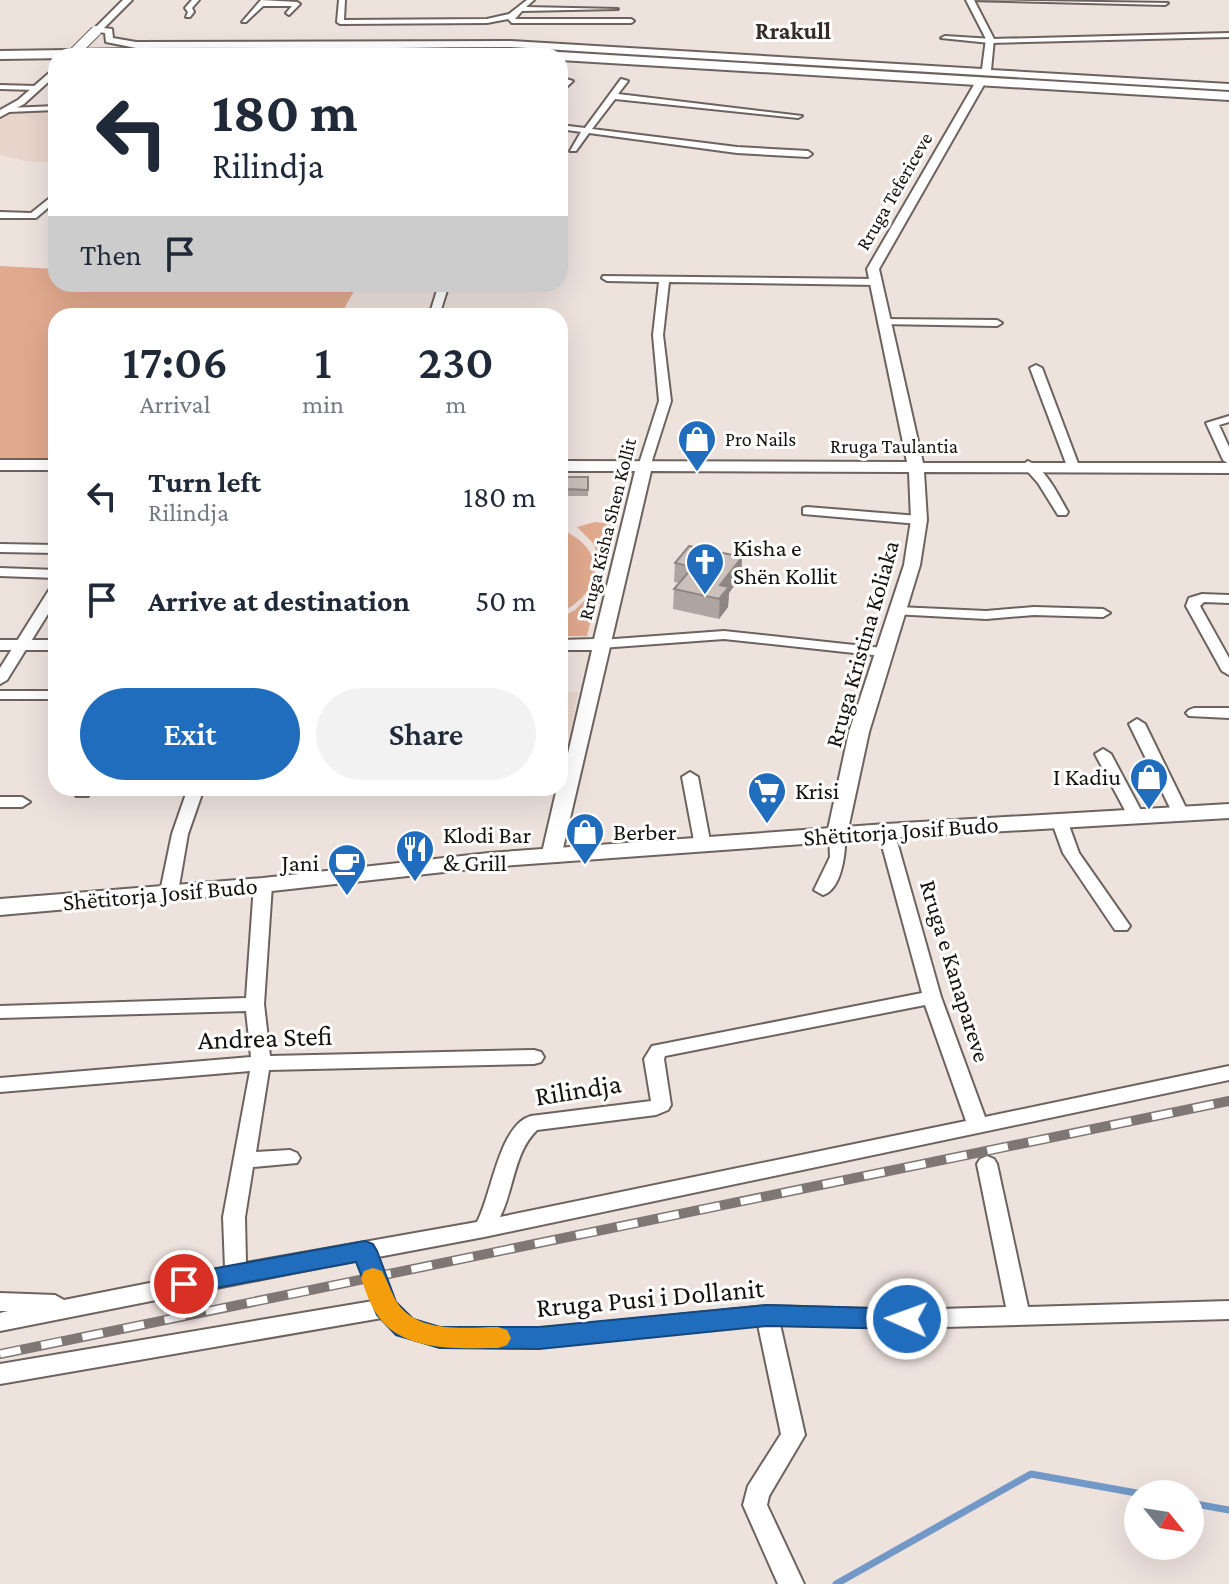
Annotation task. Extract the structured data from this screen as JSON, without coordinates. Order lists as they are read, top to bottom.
{
  "streets": {
    "main road": ["Shëtitorja Josif Budo"],
    "street": [
      "Rruga Tefericeve",
      "Rruga Taulantia",
      "Rruga Kisha Shen Kollit",
      "Rruga Kristina Koliaka",
      "Rruga e Kanapareve",
      "Andrea Stefi",
      "Rilindja",
      "Rruga Pusi i Dollanit"
    ]
  },
  "crossings": [
    ["Rruga Tefericeve", "Rruga Taulantia"],
    ["Rruga Tefericeve", "Rruga Kristina Koliaka"],
    ["Rruga Taulantia", "Rruga Kisha Shen Kollit"],
    ["Rruga Taulantia", "Rruga Kristina Koliaka"],
    ["Rruga Kisha Shen Kollit", "Shëtitorja Josif Budo"],
    ["Rruga Kristina Koliaka", "Shëtitorja Josif Budo"],
    ["Shëtitorja Josif Budo", "Rruga e Kanapareve"],
    ["Rruga e Kanapareve", "Rilindja"]
  ],
  "districts": ["Rrakull"],
  "places": {
    "shop": ["Pro Nails", "I Kadiu", "Berber"],
    "church": ["Kisha e Shën Kollit"],
    "supermarket": ["Krisi"],
    "restaurant": ["Klodi Bar & Grill"],
    "cafe": ["Jani"]
  },
  "north": "bottom right",
  "page": {
    "turn": ["180 m", "Rilindja"],
    "then": "Then",
    "eta": [
      "17:06",
      "Arrival",
      "1",
      "min",
      "230",
      "m"
    ],
    "list": [
      {
        "name": "Turn left",
        "note": "Rilindja",
        "value": "180 m"
      },
      {
        "name": "Arrive at destination",
        "value": "50 m"
      }
    ],
    "buttons": ["Exit", "Share"]
  }
}
